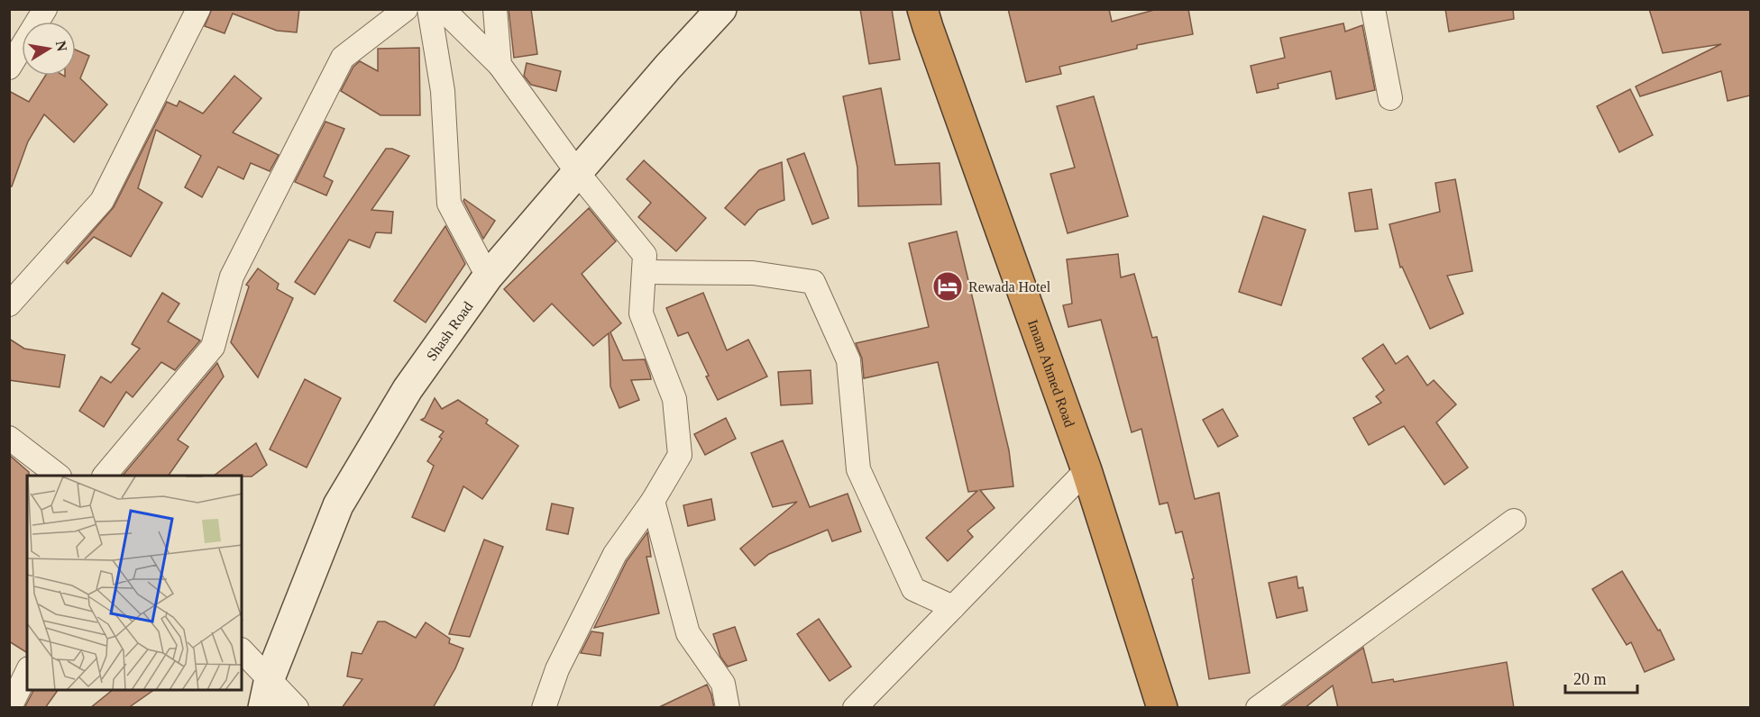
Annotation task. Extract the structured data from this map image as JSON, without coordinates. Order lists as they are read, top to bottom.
{
  "streets": {
    "highway": ["Imam Ahmed Road"],
    "street": ["Shash Road"]
  },
  "places": {
    "hotel": ["Rewada Hotel"]
  },
  "scale_bar": "20 m",
  "north": "right"
}
